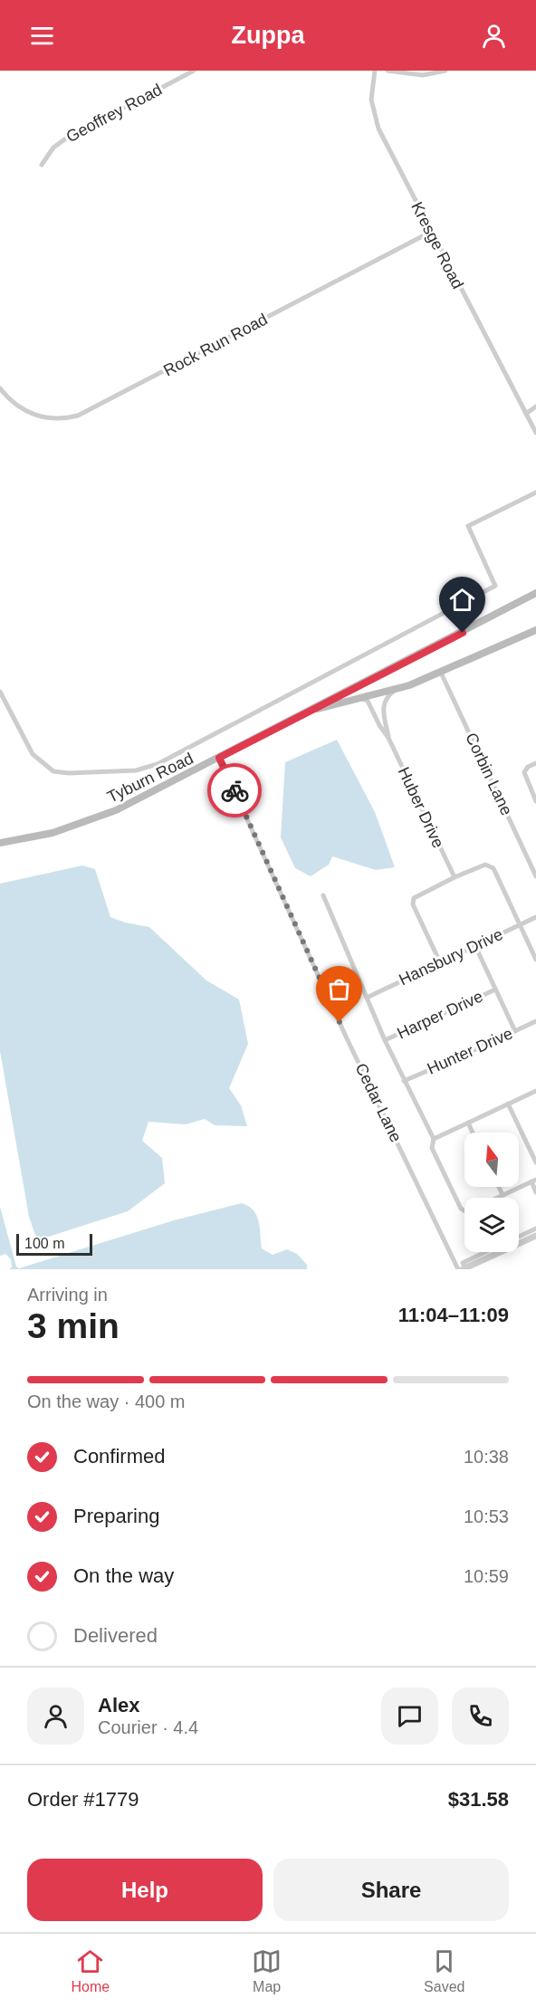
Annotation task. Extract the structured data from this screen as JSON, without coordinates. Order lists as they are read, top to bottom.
{
  "streets": {
    "main road": ["Tyburn Road"],
    "street": [
      "Geoffrey Road",
      "Kresge Road",
      "Rock Run Road",
      "Corbin Lane",
      "Huber Drive",
      "Hansbury Drive",
      "Harper Drive",
      "Hunter Drive",
      "Cedar Lane"
    ]
  },
  "crossings": [
    ["Kresge Road", "Rock Run Road"],
    ["Tyburn Road", "Cedar Lane"]
  ],
  "scale_bar": "100 m",
  "north": "top",
  "page": {
    "header": "Zuppa",
    "scale": "100 m",
    "heading": ["3 min", "Arriving in", "11:04–11:09"],
    "panel": [
      "Alex",
      "Courier · 4.4",
      "Order #1779",
      "$31.58"
    ],
    "bar": "On the way · 400 m",
    "list": [
      ["Confirmed", "10:38"],
      ["Preparing", "10:53"],
      ["On the way", "10:59"],
      "Delivered"
    ],
    "buttons": ["Help", "Share"],
    "tabs": ["Home", "Map", "Saved"]
  }
}
